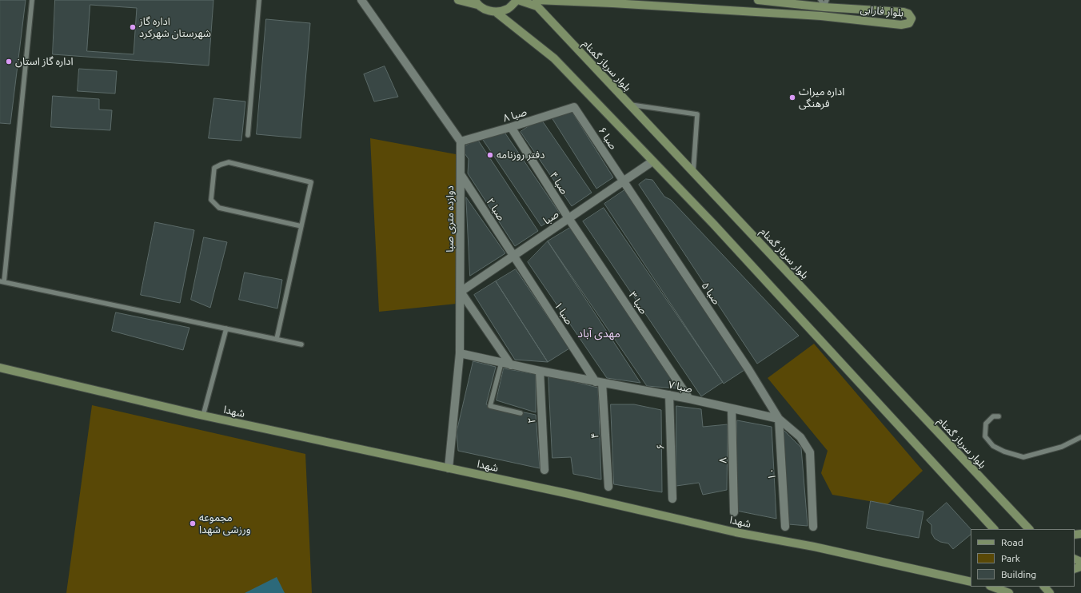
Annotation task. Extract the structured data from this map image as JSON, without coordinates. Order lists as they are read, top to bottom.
{
  "streets": {
    "main road": ["بلوار فارابی", "بلوار سرباز گمنام", "شهدا"],
    "street": [
      "صبا ۸",
      "صبا ۶",
      "صبا ۴",
      "صبا ۲",
      "صبا",
      "دوازده متری صبا",
      "صبا ۵",
      "صبا ۳",
      "صبا ۱",
      "صبا ۷",
      "۲",
      "۴",
      "۶",
      "۸",
      "۱۰"
    ]
  },
  "crossings": [
    ["صبا ۸", "صبا ۶"],
    ["صبا ۸", "صبا ۴"],
    ["صبا ۸", "دوازده متری صبا"],
    ["صبا ۶", "صبا"],
    ["صبا ۶", "صبا ۵"],
    ["صبا ۴", "صبا"],
    ["صبا ۴", "صبا ۳"],
    ["صبا ۲", "صبا"],
    ["صبا ۲", "دوازده متری صبا"],
    ["صبا ۲", "صبا ۱"],
    ["صبا", "دوازده متری صبا"],
    ["صبا", "صبا ۵"],
    ["صبا", "صبا ۳"],
    ["صبا", "صبا ۱"],
    ["دوازده متری صبا", "صبا ۷"],
    ["دوازده متری صبا", "شهدا"],
    ["صبا ۵", "صبا ۷"],
    ["صبا ۵", "۱۰"],
    ["صبا ۳", "صبا ۷"],
    ["صبا ۱", "صبا ۷"],
    ["صبا ۱", "۴"],
    ["صبا ۷", "۲"],
    ["صبا ۷", "۴"],
    ["صبا ۷", "۶"],
    ["صبا ۷", "۸"],
    ["صبا ۷", "۱۰"]
  ],
  "districts": ["مهدی آباد"],
  "places": [
    "اداره گاز شهرستان شهرکرد",
    "اداره گاز استان",
    "اداره میراث فرهنگی",
    "دفتر روزنامه",
    "مجموعه ورزشی شهدا"
  ],
  "legend": ["Road", "Park", "Building"]
}
